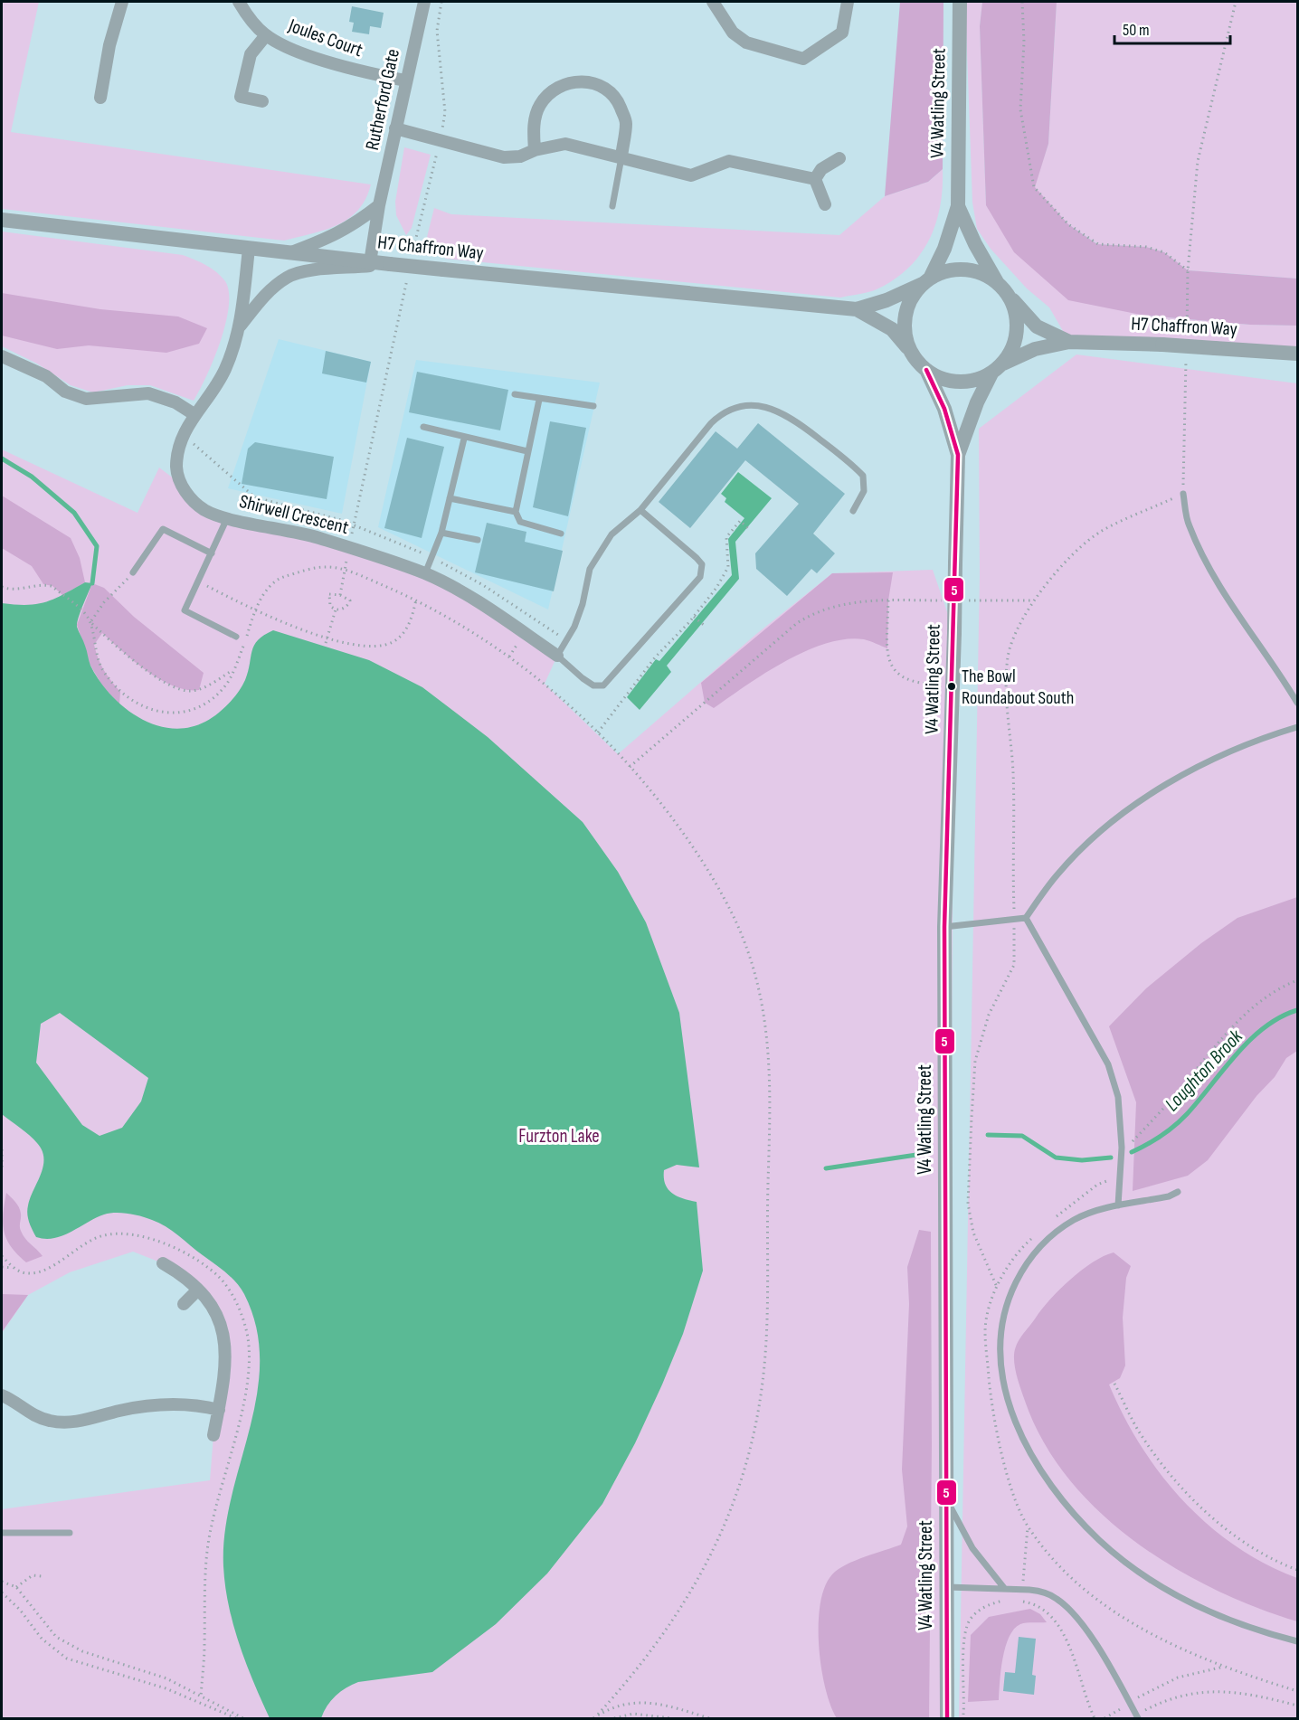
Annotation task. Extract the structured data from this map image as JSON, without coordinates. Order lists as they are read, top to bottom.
{
  "streets": {
    "street": [
      "Joules Court",
      "Rutherford Gate",
      "V4 Watling Street",
      "H7 Chaffron Way",
      "Shirwell Crescent"
    ]
  },
  "crossings": [
    ["Joules Court", "Rutherford Gate"],
    ["Rutherford Gate", "H7 Chaffron Way"],
    ["V4 Watling Street", "H7 Chaffron Way"],
    ["H7 Chaffron Way", "Shirwell Crescent"]
  ],
  "water": ["Loughton Brook"],
  "parks": ["Furzton Lake"],
  "places": ["The Bowl Roundabout South"],
  "lines": ["transit line 5"],
  "scale_bar": "50 m"
}
